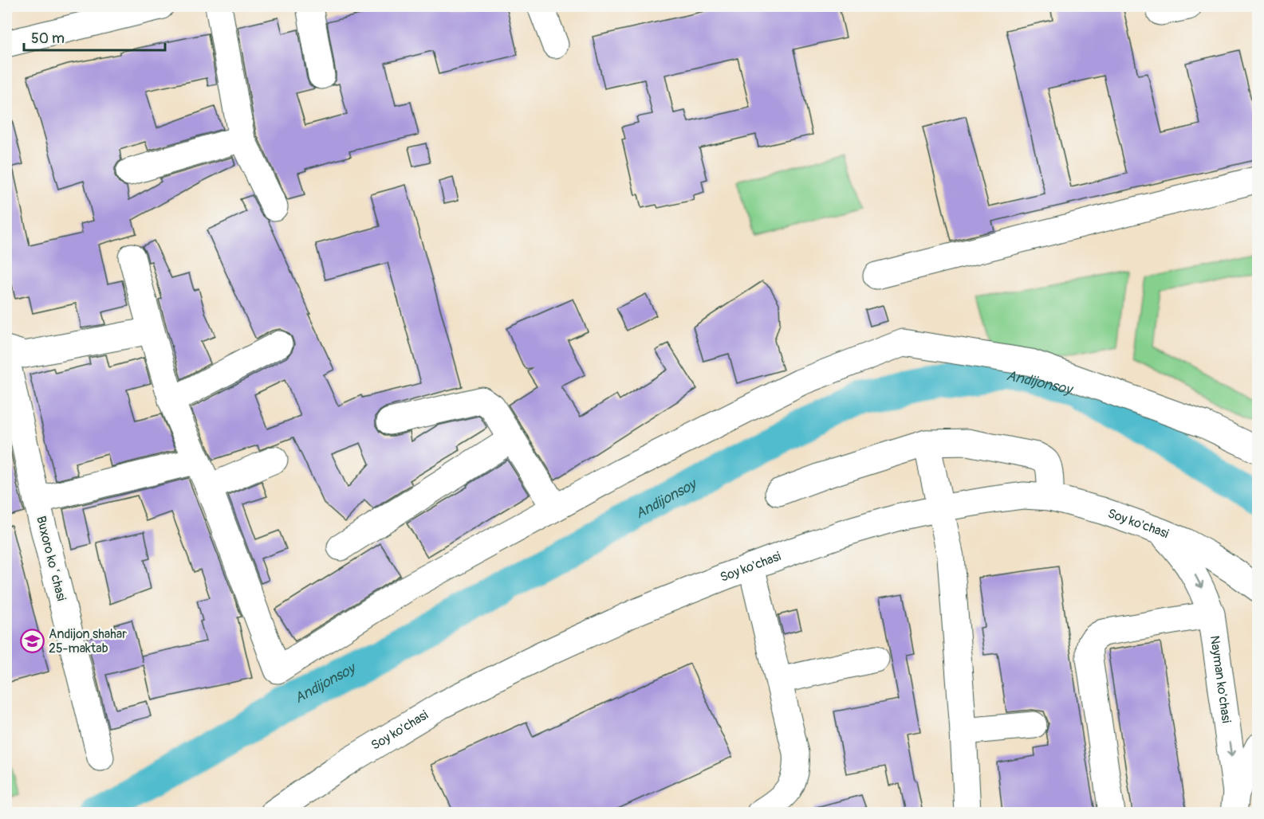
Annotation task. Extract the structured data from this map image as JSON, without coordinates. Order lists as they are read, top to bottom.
{
  "streets": {
    "main road": ["Soy ko'chasi", "Buxoro koʻchasi", "Nayman ko'chasi"]
  },
  "crossings": [
    ["Soy ko'chasi", "Nayman ko'chasi"]
  ],
  "one_way": ["Nayman ko'chasi"],
  "water": ["Andijonsoy"],
  "places": {
    "school or university": ["Andijon shahar 25-maktab"]
  },
  "scale_bar": "50 m"
}
